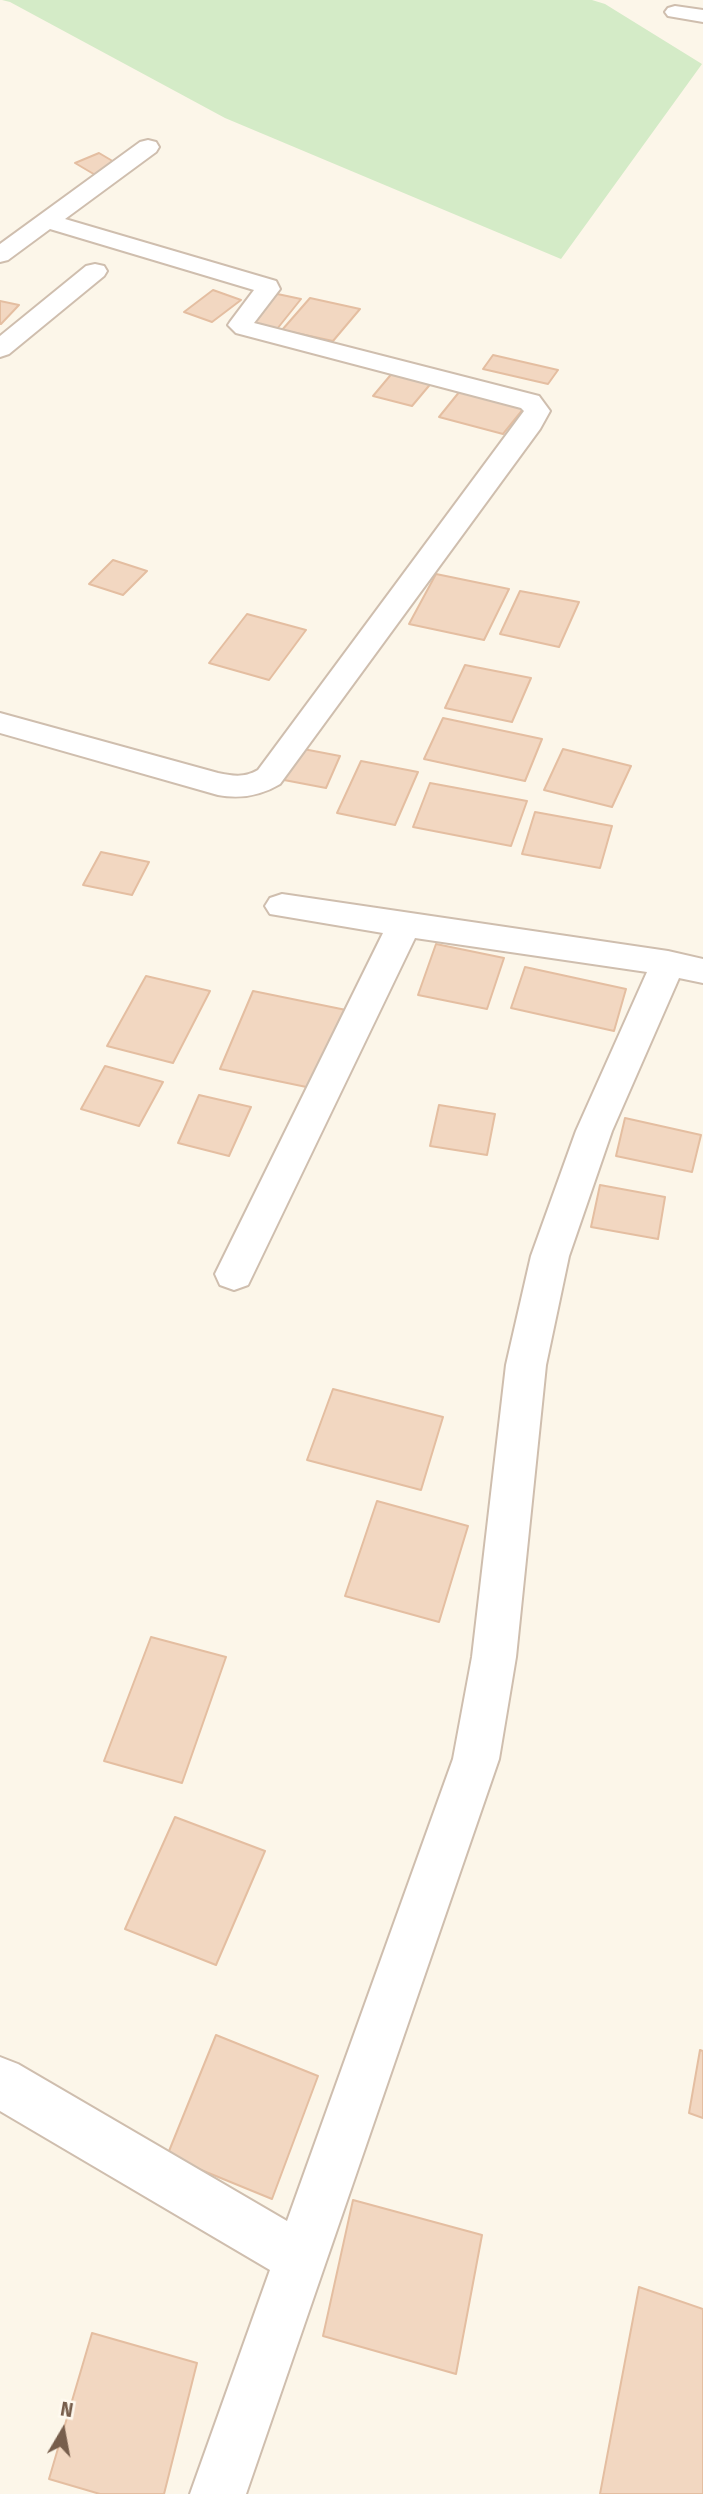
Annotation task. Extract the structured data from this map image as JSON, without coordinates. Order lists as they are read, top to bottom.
{
  "north": "top"
}
